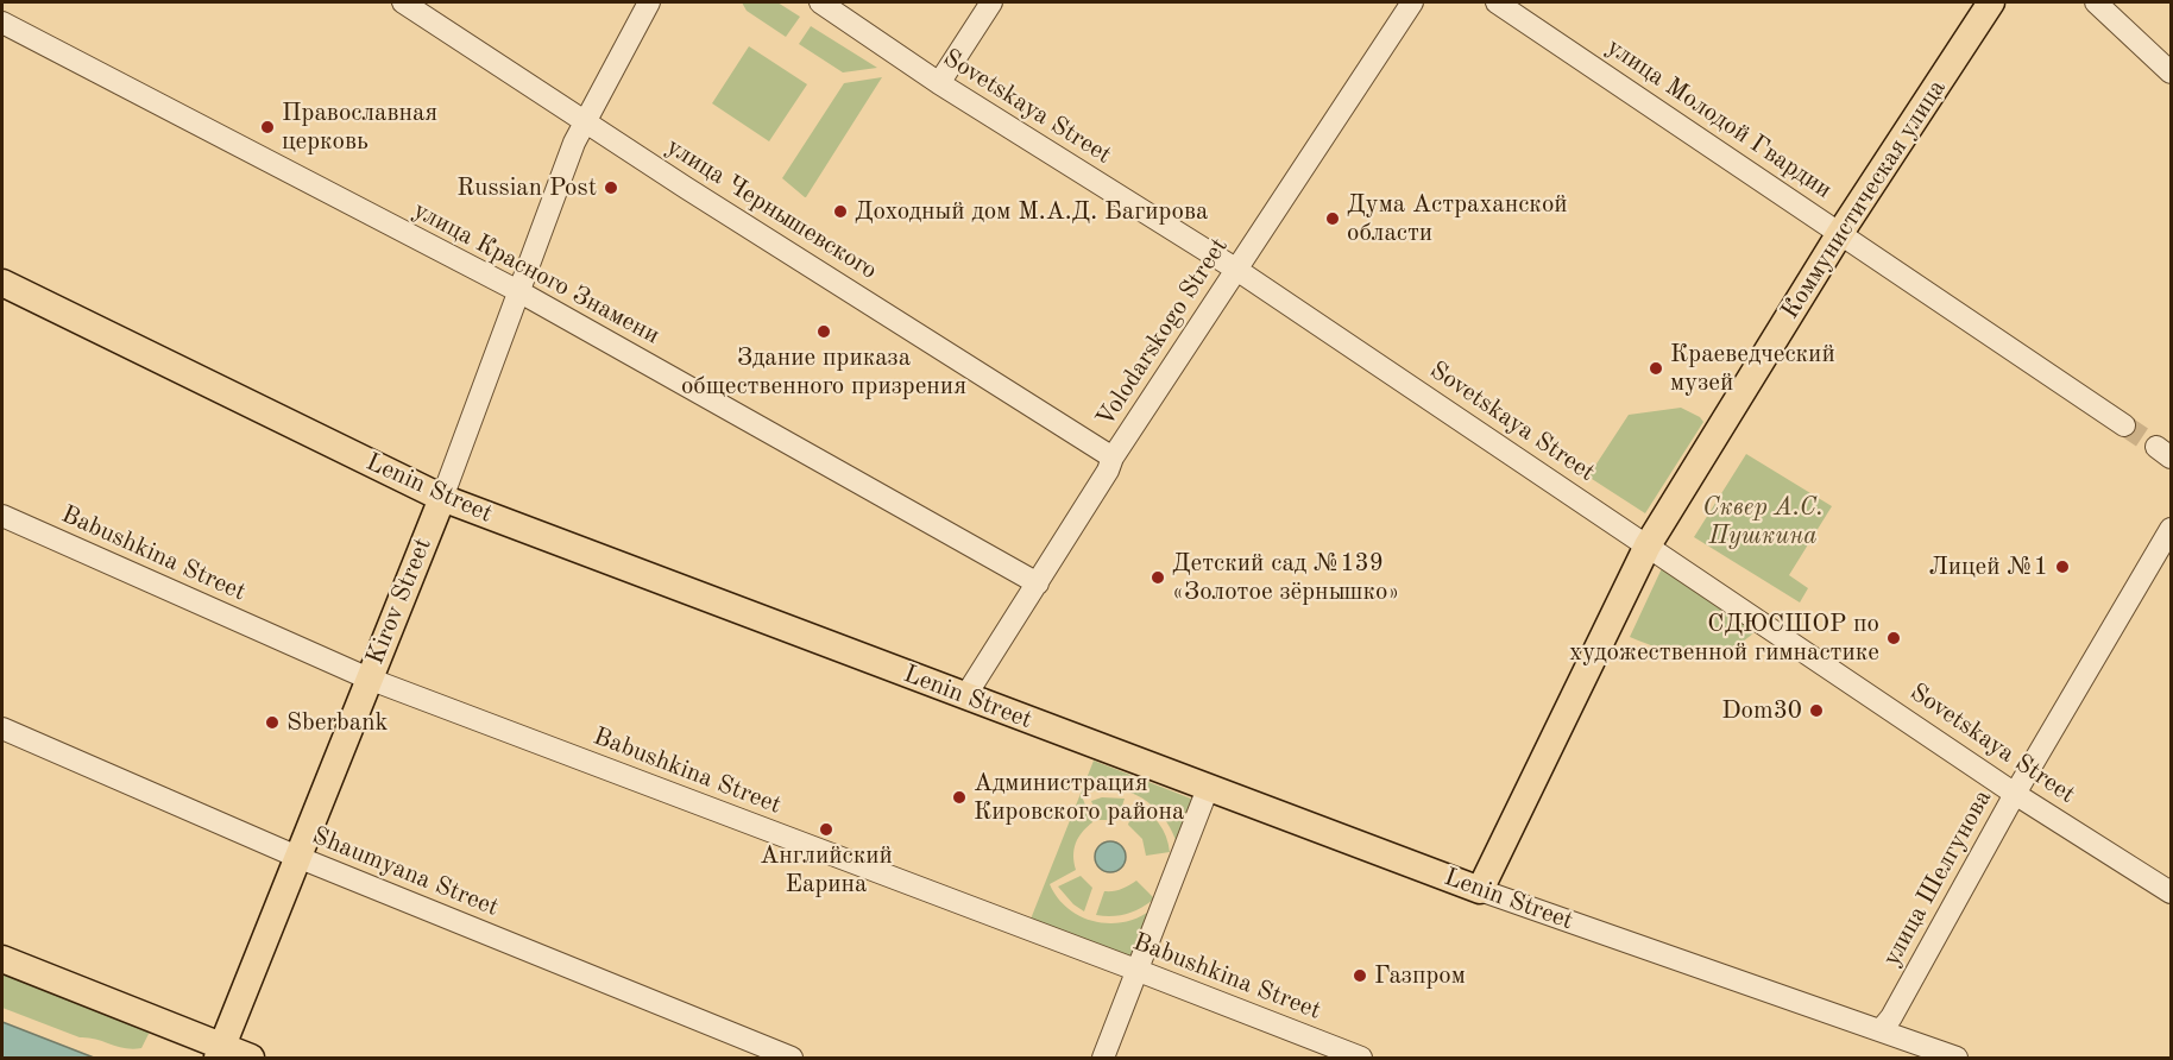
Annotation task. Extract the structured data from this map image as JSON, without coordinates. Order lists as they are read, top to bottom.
{
  "streets": {
    "main road": ["Коммунистическая улица", "Lenin Street", "Kirov Street"],
    "street": [
      "Sovetskaya Street",
      "улица Молодой Гвардии",
      "улица Чернышевского",
      "улица Красного Знамени",
      "Volodarskogo Street",
      "Babushkina Street",
      "Shaumyana Street",
      "улица Шелгунова"
    ]
  },
  "crossings": [
    ["Sovetskaya Street", "Коммунистическая улица"],
    ["Sovetskaya Street", "Volodarskogo Street"],
    ["Sovetskaya Street", "улица Шелгунова"],
    ["улица Молодой Гвардии", "Коммунистическая улица"],
    ["Коммунистическая улица", "Lenin Street"],
    ["улица Чернышевского", "Volodarskogo Street"],
    ["улица Чернышевского", "Kirov Street"],
    ["улица Красного Знамени", "Volodarskogo Street"],
    ["улица Красного Знамени", "Kirov Street"],
    ["Volodarskogo Street", "Lenin Street"],
    ["Lenin Street", "Kirov Street"],
    ["Lenin Street", "улица Шелгунова"],
    ["Babushkina Street", "Kirov Street"],
    ["Kirov Street", "Shaumyana Street"]
  ],
  "parks": ["Сквер А.С. Пушкина"],
  "places": [
    "Православная церковь",
    "Russian Post",
    "Доходный дом М.А.Д. Багирова",
    "Дума Астраханской области",
    "Здание приказа общественного призрения",
    "Краеведческий музей",
    "Лицей №1",
    "Детский сад №139 «Золотое зёрнышко»",
    "СДЮСШОР по художественной гимнастике",
    "Dom30",
    "Sberbank",
    "Администрация Кировского района",
    "Английский Еарина",
    "Газпром"
  ]
}
